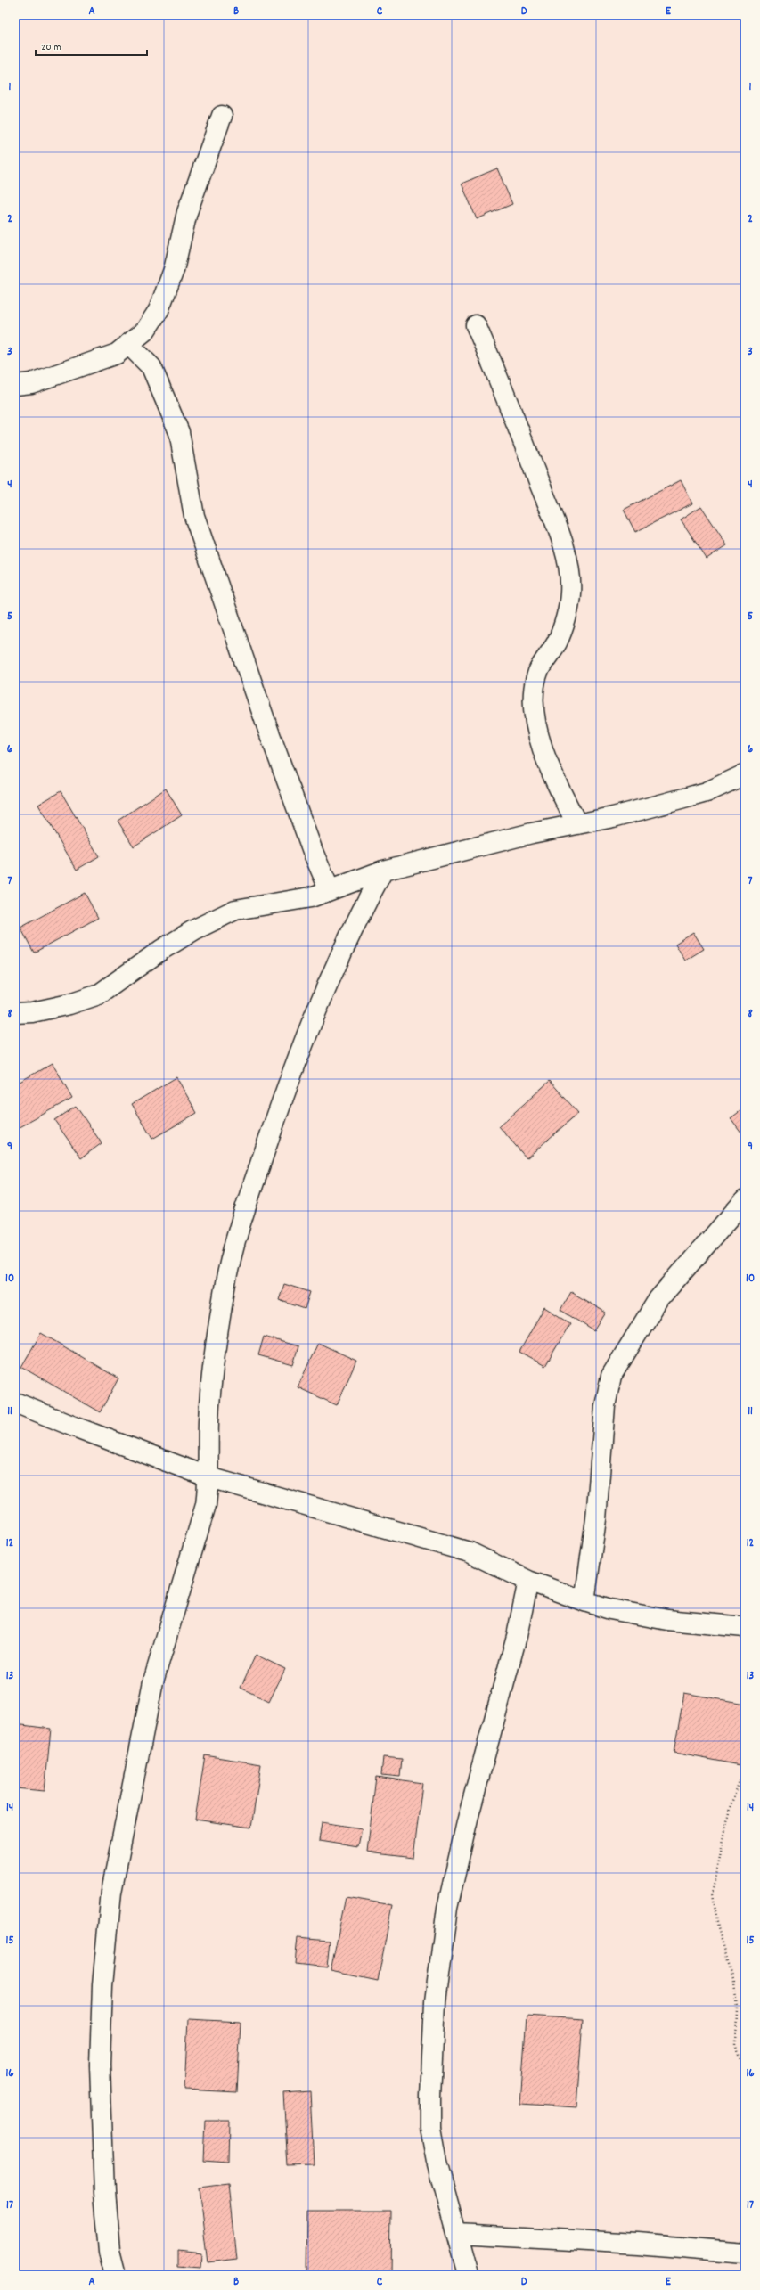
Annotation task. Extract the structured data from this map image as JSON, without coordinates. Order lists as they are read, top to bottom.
{
  "scale_bar": "20 m",
  "grid": {
    "columns": [
      "A",
      "B",
      "C",
      "D",
      "E"
    ],
    "rows": [
      "1",
      "2",
      "3",
      "4",
      "5",
      "6",
      "7",
      "8",
      "9",
      "10",
      "11",
      "12",
      "13",
      "14",
      "15",
      "16",
      "17"
    ]
  }
}
